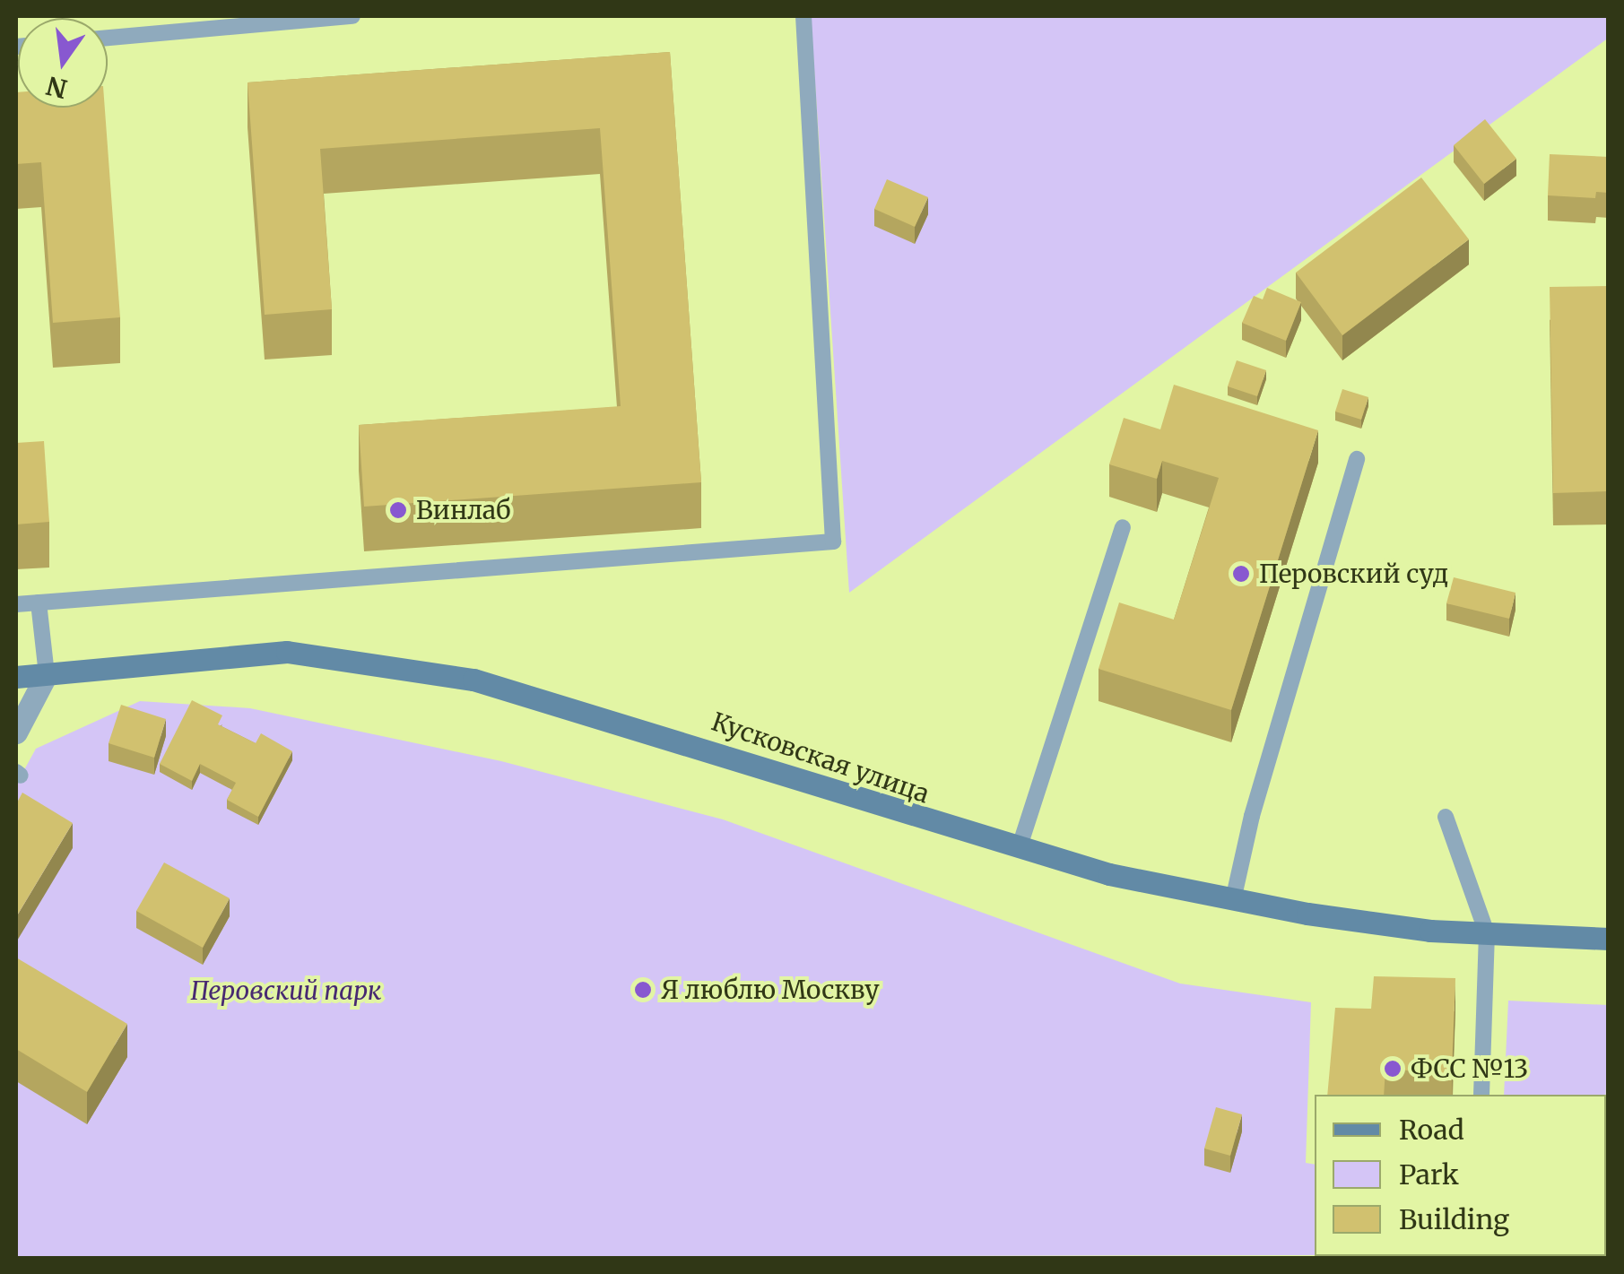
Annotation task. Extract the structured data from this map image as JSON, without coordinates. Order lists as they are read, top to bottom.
{
  "streets": {
    "street": ["Кусковская улица"]
  },
  "parks": ["Перовский парк"],
  "places": [
    "Винлаб",
    "Перовский суд",
    "Я люблю Москву",
    "ФСС №13"
  ],
  "legend": ["Road", "Park", "Building"],
  "north": "bottom"
}
